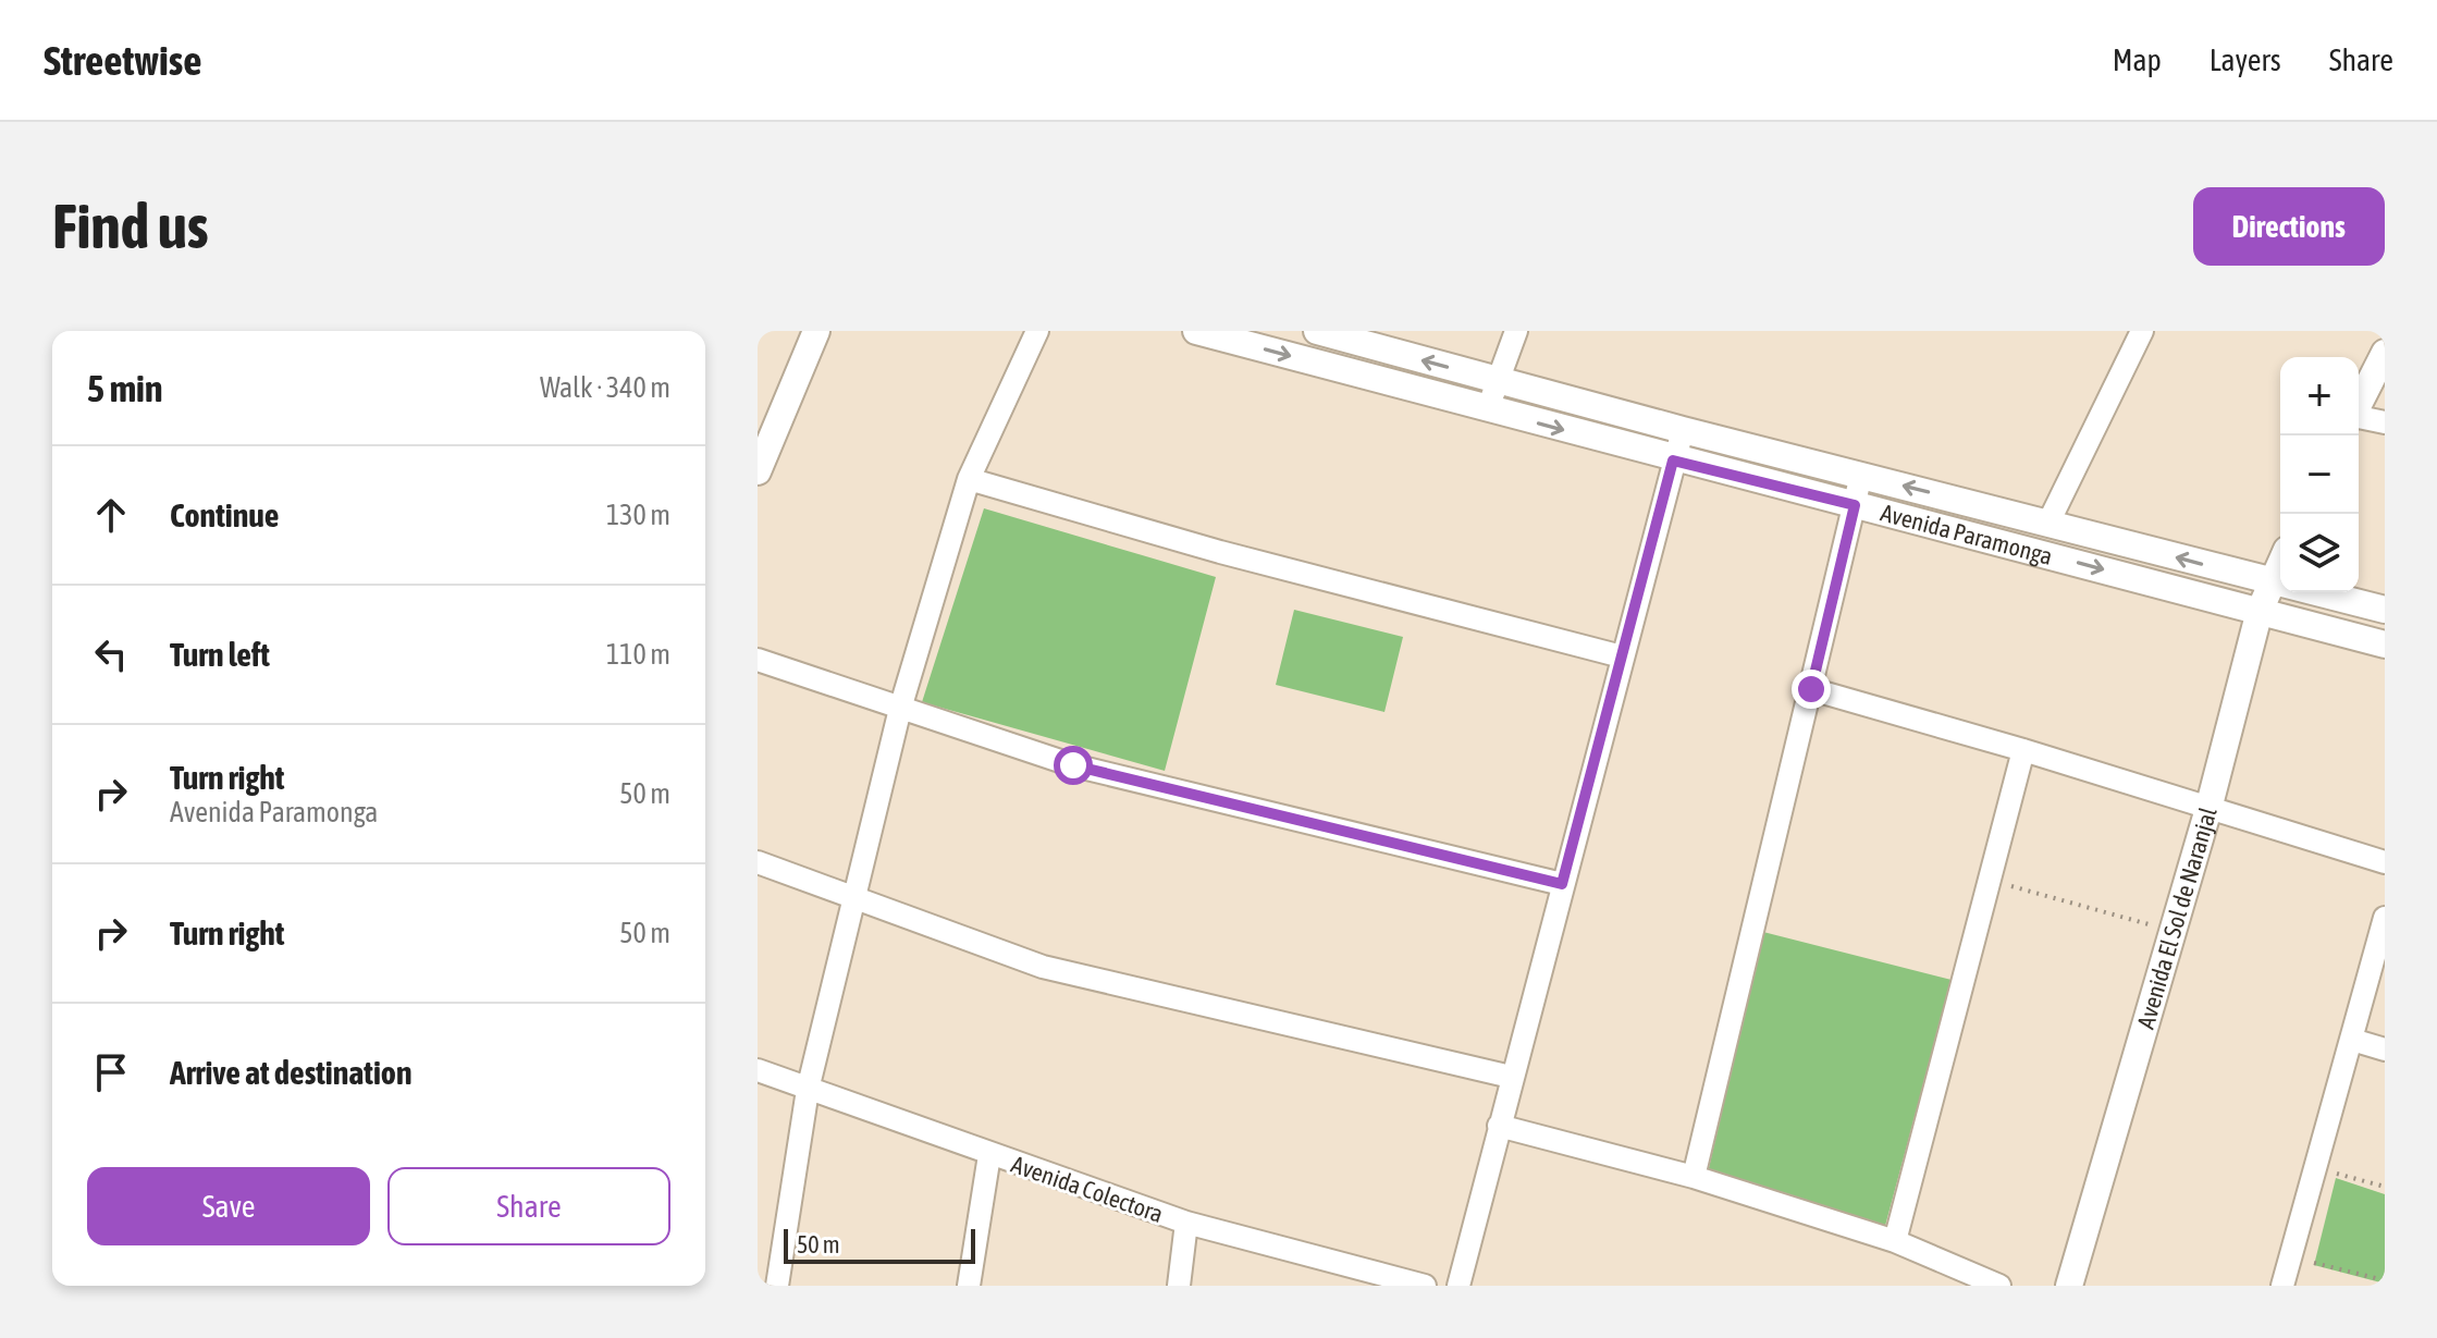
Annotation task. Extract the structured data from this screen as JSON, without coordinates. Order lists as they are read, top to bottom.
{
  "streets": {
    "street": ["Avenida Paramonga", "Avenida El Sol de Naranjal", "Avenida Colectora"]
  },
  "crossings": [
    ["Avenida Paramonga", "Avenida El Sol de Naranjal"]
  ],
  "scale_bar": "50 m",
  "page": {
    "header": "Streetwise",
    "nav": ["Map", "Layers", "Share"],
    "buttons": [
      "Directions",
      ["Save", "Share"]
    ],
    "title": "Find us",
    "heading": ["5 min", "Walk · 340 m"],
    "map_buttons": ["+", "−"],
    "list": [
      ["Continue", "130 m"],
      ["Turn left", "110 m"],
      ["Turn right", "Avenida Paramonga", "50 m"],
      ["Turn right", "50 m"],
      "Arrive at destination"
    ],
    "scale": "50 m"
  }
}
